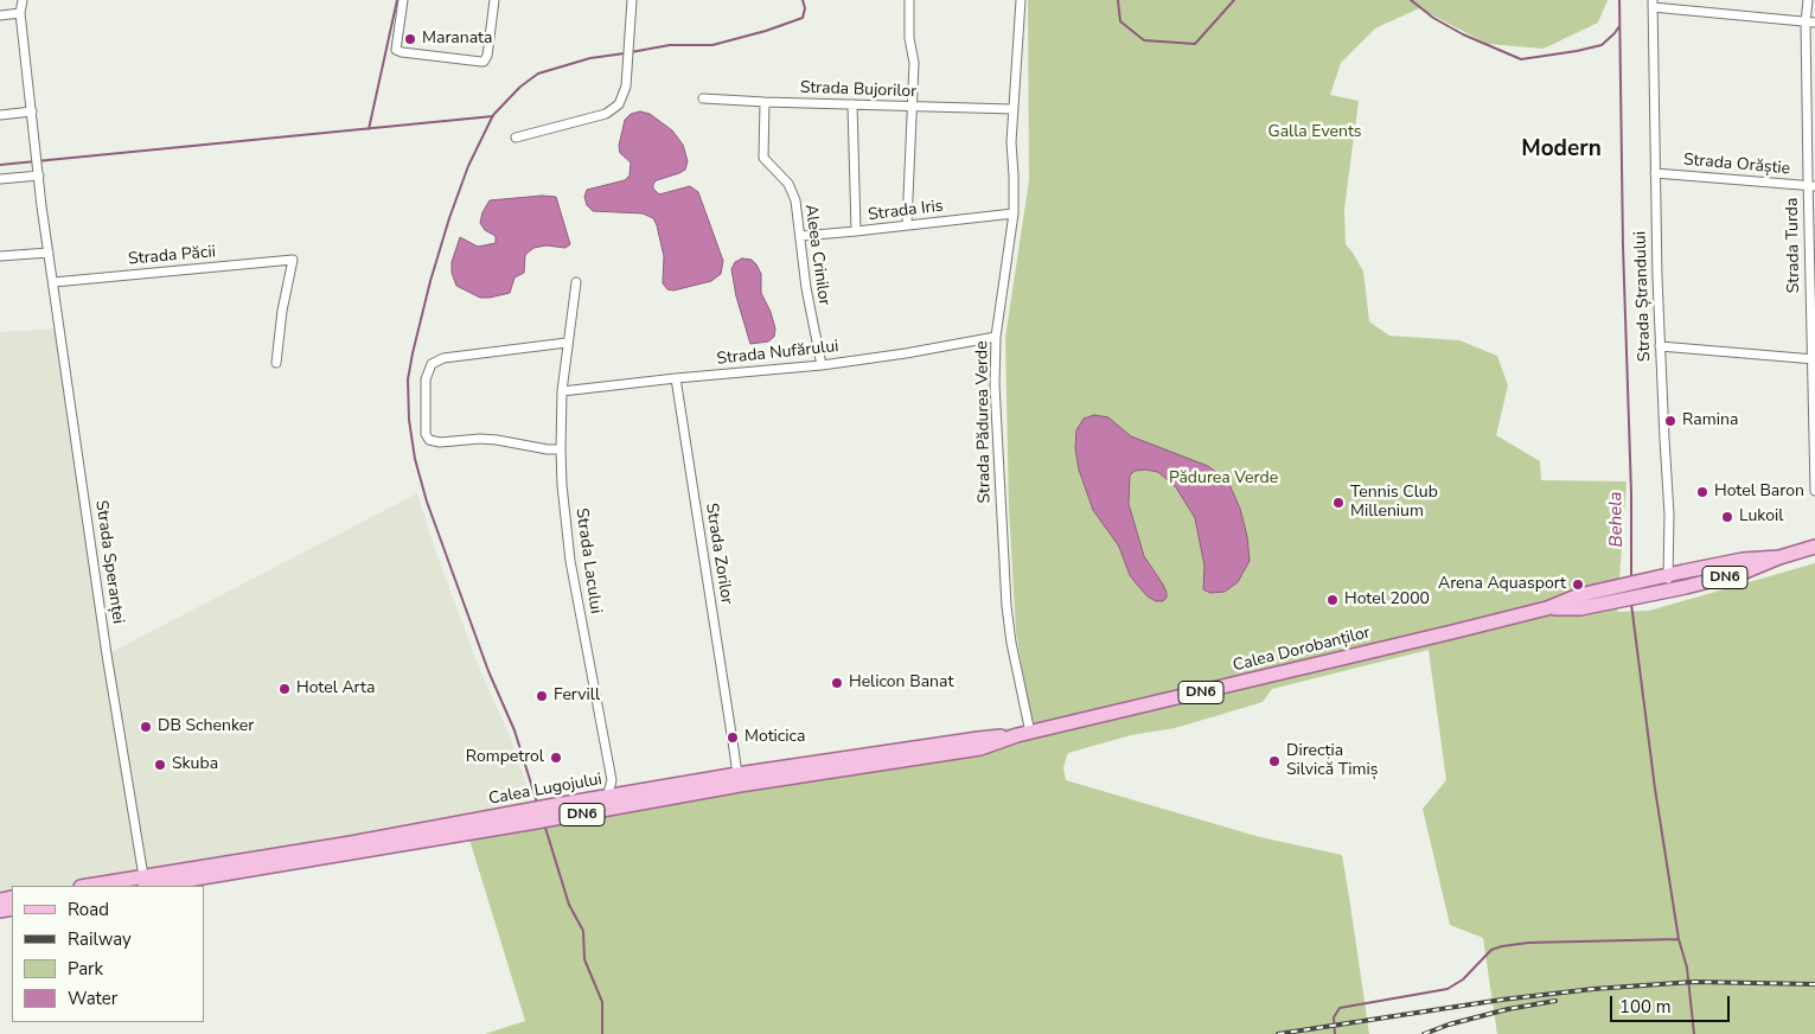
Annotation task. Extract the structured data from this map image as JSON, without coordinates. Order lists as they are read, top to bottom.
{
  "streets": {
    "main road": ["DN6", "Calea Dorobanților", "Calea Lugojului"],
    "street": [
      "Strada Bujorilor",
      "Strada Orăștie",
      "Strada Iris",
      "Strada Turda",
      "Aleea Crinilor",
      "Strada Păcii",
      "Strada Ștrandului",
      "Strada Nufărului",
      "Strada Pădurea Verde",
      "Strada Zorilor",
      "Strada Lacului",
      "Strada Speranței"
    ]
  },
  "crossings": [
    ["Strada Bujorilor", "Aleea Crinilor"],
    ["Strada Bujorilor", "Strada Pădurea Verde"],
    ["Strada Orăștie", "Strada Turda"],
    ["Strada Orăștie", "Strada Ștrandului"],
    ["Strada Iris", "Aleea Crinilor"],
    ["Strada Iris", "Strada Pădurea Verde"],
    ["Aleea Crinilor", "Strada Nufărului"],
    ["Strada Păcii", "Strada Speranței"],
    ["Strada Ștrandului", "Calea Dorobanților"],
    ["Strada Nufărului", "Strada Pădurea Verde"],
    ["Strada Nufărului", "Strada Zorilor"],
    ["Strada Nufărului", "Strada Lacului"],
    ["Strada Pădurea Verde", "Calea Dorobanților"],
    ["Strada Pădurea Verde", "Calea Lugojului"],
    ["Strada Zorilor", "Calea Lugojului"],
    ["Strada Lacului", "Calea Lugojului"],
    ["Strada Speranței", "Calea Lugojului"],
    ["Calea Dorobanților", "Calea Lugojului"]
  ],
  "districts": ["Modern"],
  "water": ["Behela"],
  "parks": ["Galla Events", "Pădurea Verde"],
  "places": [
    "Maranata",
    "Ramina",
    "Hotel Baron",
    "Tennis Club Millenium",
    "Lukoil",
    "Arena Aquasport",
    "Hotel 2000",
    "Helicon Banat",
    "Hotel Arta",
    "Fervill",
    "DB Schenker",
    "Moticica",
    "Rompetrol",
    "Direcția Silvică Timiș",
    "Skuba"
  ],
  "legend": [
    "Road",
    "Railway",
    "Park",
    "Water"
  ],
  "scale_bar": "100 m"
}
